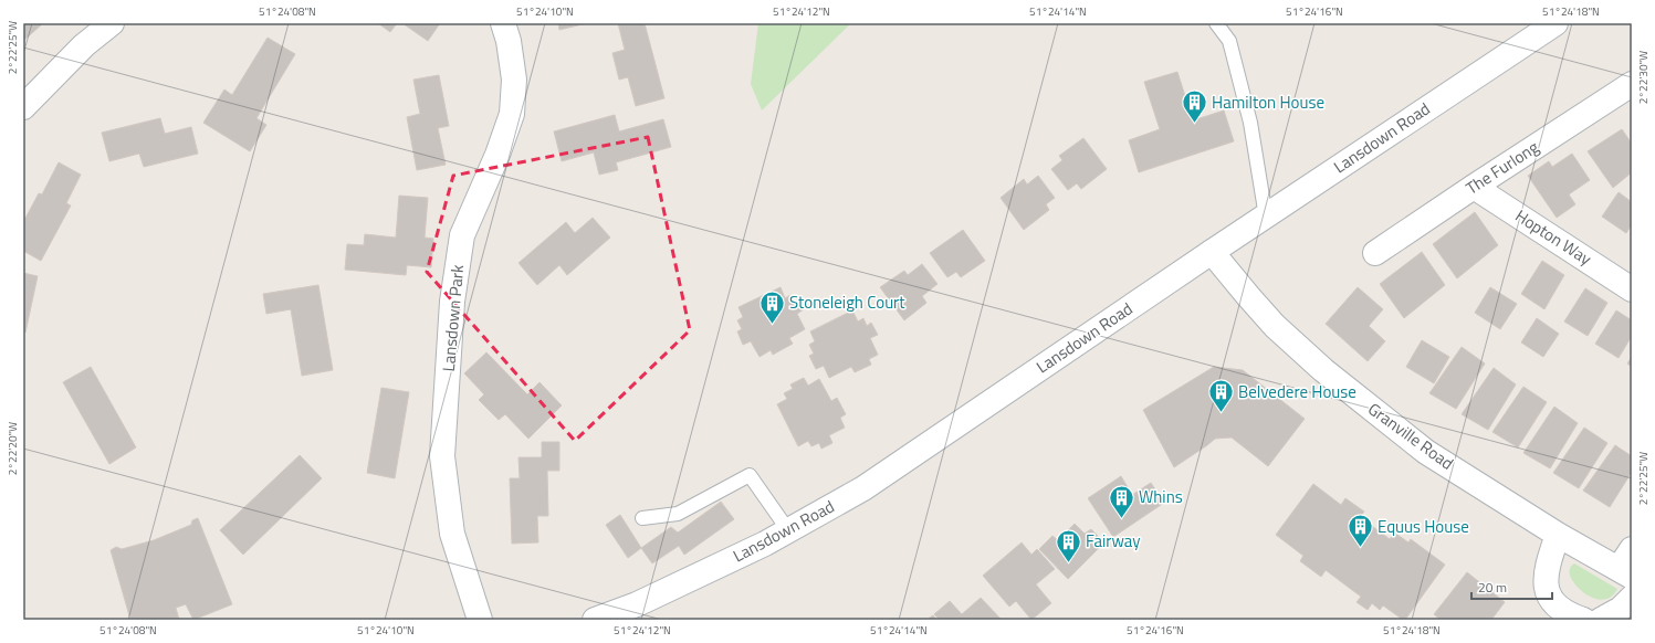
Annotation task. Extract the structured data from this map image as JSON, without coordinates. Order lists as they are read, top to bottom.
{
  "streets": {
    "street": [
      "Lansdown Road",
      "The Furlong",
      "Hopton Way",
      "Lansdown Park",
      "Granville Road"
    ]
  },
  "crossings": [
    ["Lansdown Road", "Granville Road"],
    ["The Furlong", "Hopton Way"]
  ],
  "places": {
    "building": [
      "Hamilton House",
      "Stoneleigh Court",
      "Belvedere House",
      "Whins",
      "Equus House",
      "Fairway"
    ]
  },
  "scale_bar": "20 m",
  "coordinates": [
    "51°24'08\"N",
    "51°24'10\"N",
    "51°24'12\"N",
    "51°24'14\"N",
    "51°24'16\"N",
    "51°24'18\"N",
    "2°22'25\"W",
    "2°22'30\"W",
    "2°22'20\"W"
  ]
}
